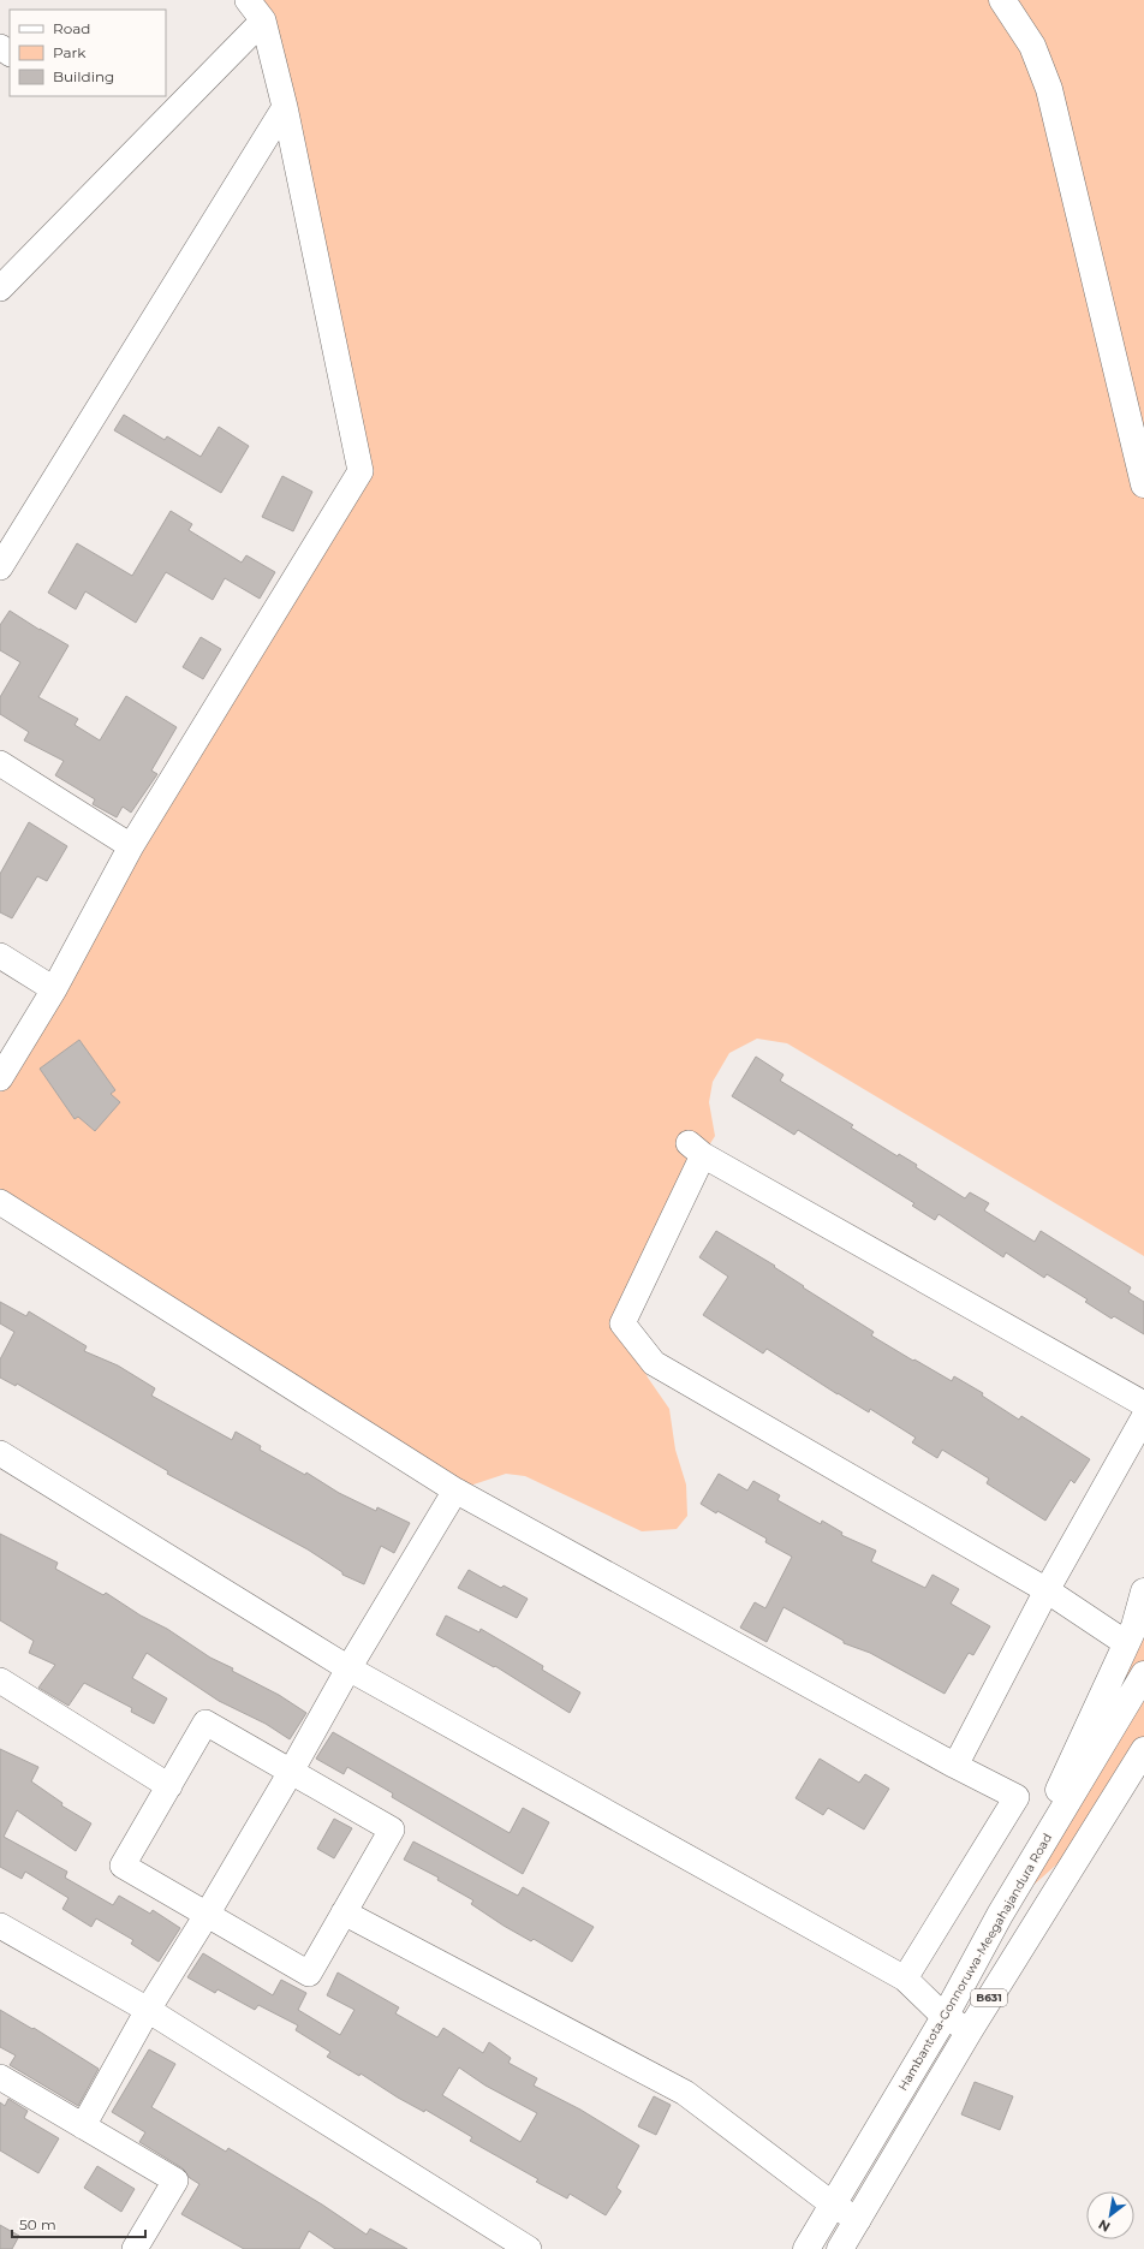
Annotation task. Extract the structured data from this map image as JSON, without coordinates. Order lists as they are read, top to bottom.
{
  "streets": {
    "main road": ["Hambantota-Gonnoruwa-Meegahajandura Road", "B631"]
  },
  "legend": ["Road", "Park", "Building"],
  "scale_bar": "50 m",
  "north": "bottom left"
}
